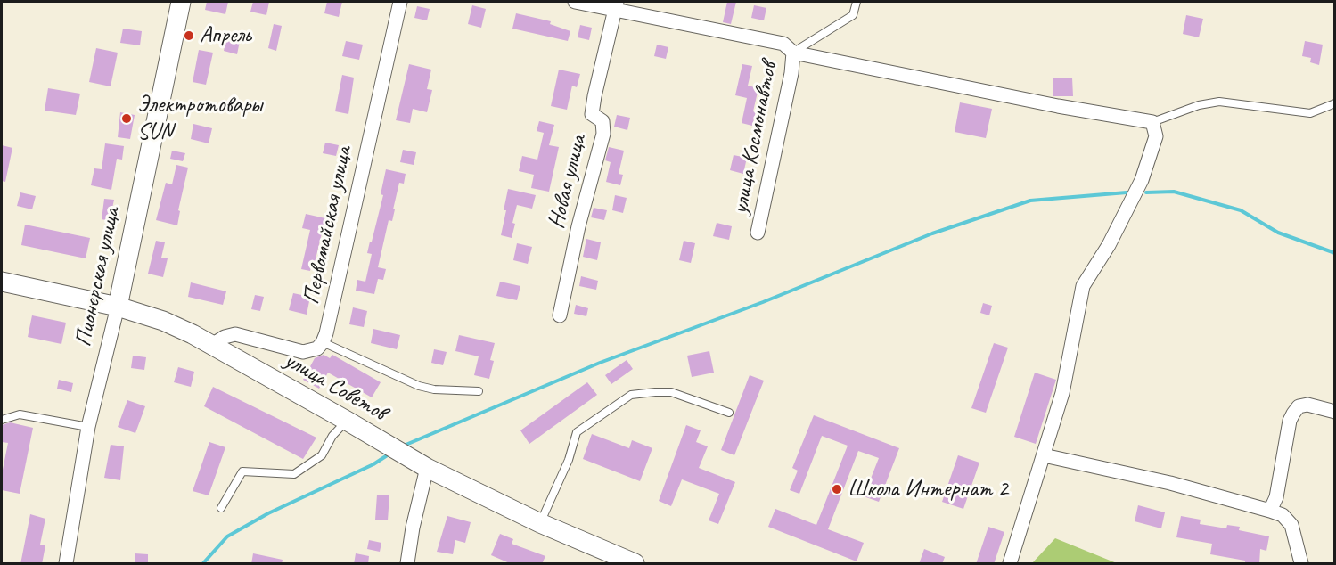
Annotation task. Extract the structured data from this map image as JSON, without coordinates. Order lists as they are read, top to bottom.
{
  "streets": {
    "main road": ["Пионерская улица", "улица Советов"],
    "street": ["улица Космонавтов", "Новая улица", "Первомайская улица"]
  },
  "crossings": [
    ["Пионерская улица", "улица Советов"]
  ],
  "places": ["Апрель", "Электротовары SUN", "Школа Интернат 2"]
}
